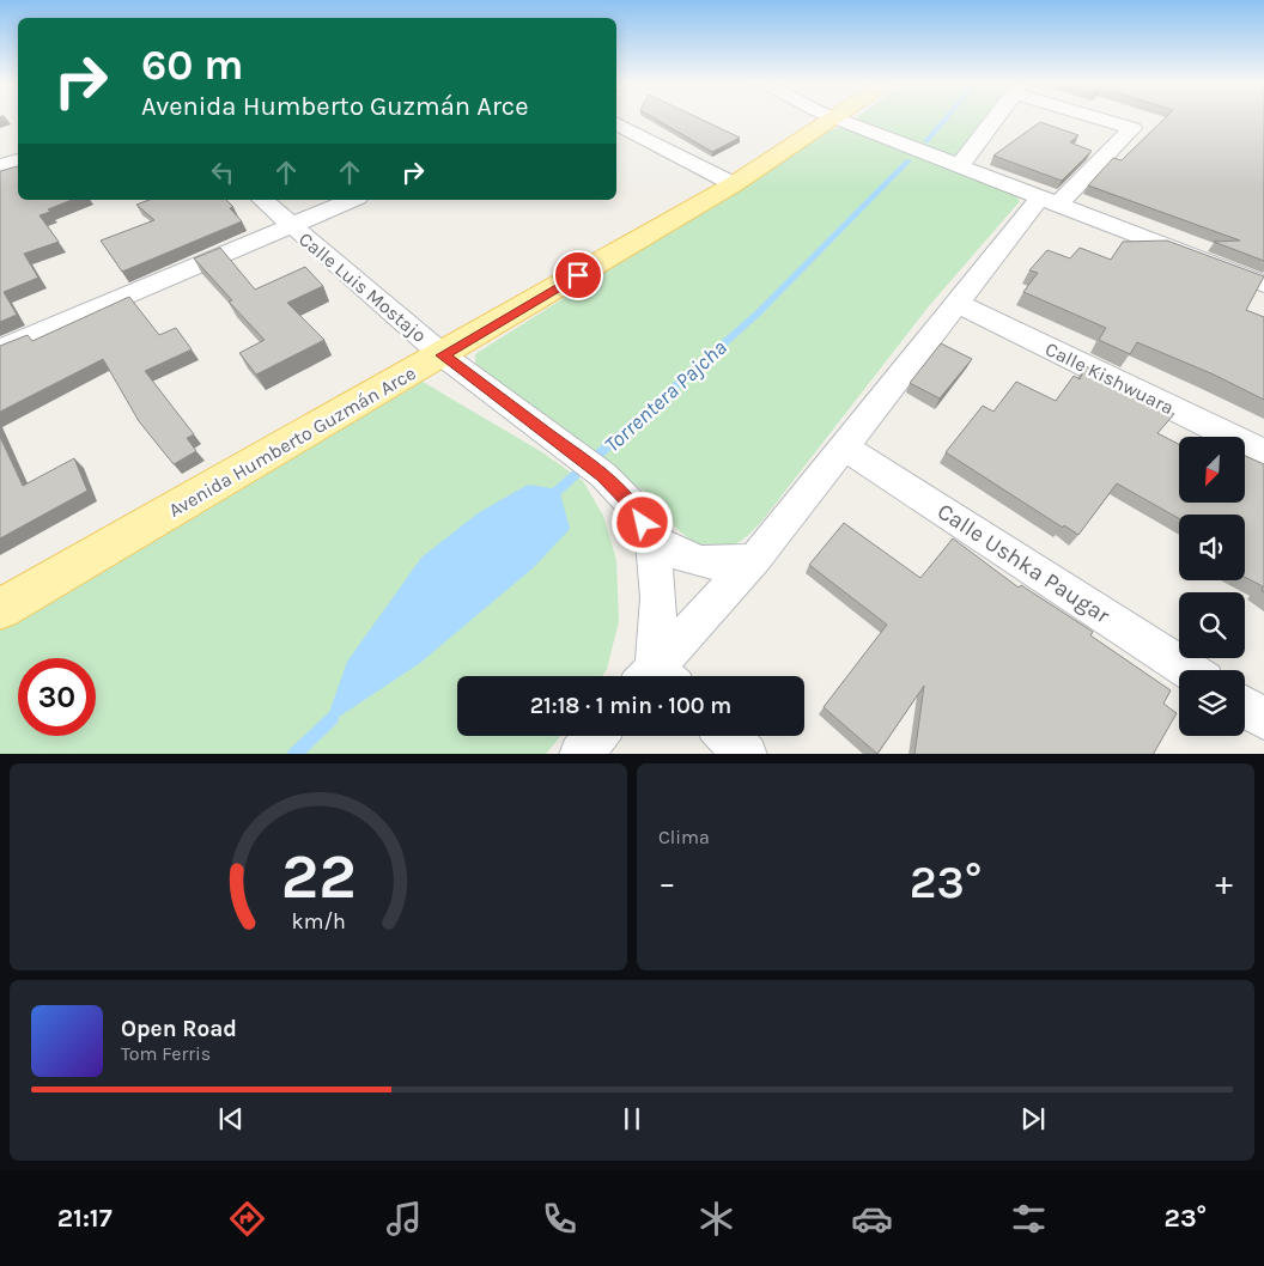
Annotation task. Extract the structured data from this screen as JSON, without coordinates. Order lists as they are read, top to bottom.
{
  "streets": {
    "main road": ["Avenida Humberto Guzmán Arce"],
    "street": ["Calle Luis Mostajo", "Calle Kishwuara", "Calle Ushka Paugar"]
  },
  "crossings": [
    ["Calle Luis Mostajo", "Avenida Humberto Guzmán Arce"]
  ],
  "water": ["Torrentera Pajcha"],
  "north": "bottom left",
  "page": {
    "turn": ["60 m", "Avenida Humberto Guzmán Arce"],
    "limit": "30",
    "trip": "21:18 · 1 min · 100 m",
    "tile": "Clima",
    "heat": ["−", "23°", "+"],
    "song": ["Open Road", "Tom Ferris"],
    "tabs": ["21:17", "23°"],
    "gauge": ["22", "km/h"]
  }
}
